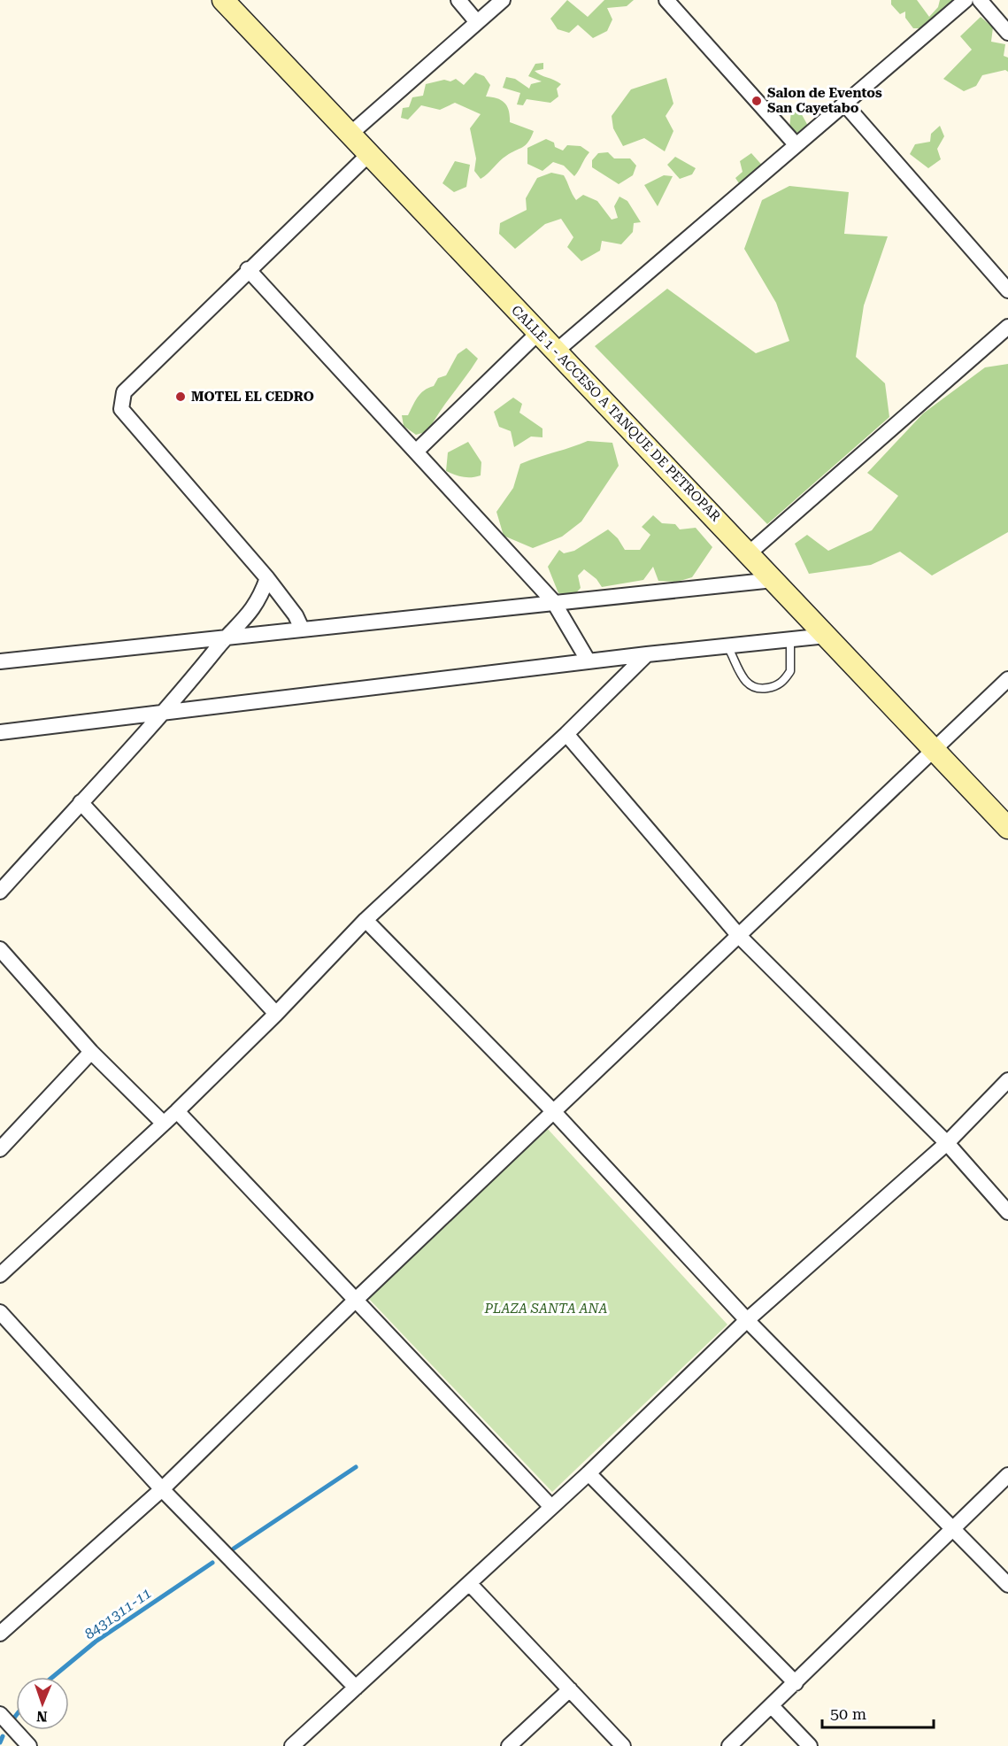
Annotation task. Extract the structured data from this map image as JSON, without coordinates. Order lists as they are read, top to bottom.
{
  "streets": {
    "street": ["CALLE 1 - ACCESO A TANQUE DE PETROPAR"]
  },
  "water": ["8431311-11"],
  "parks": ["PLAZA SANTA ANA"],
  "places": ["Salon de Eventos San Cayetabo", "MOTEL EL CEDRO"],
  "scale_bar": "50 m",
  "north": "bottom"
}
